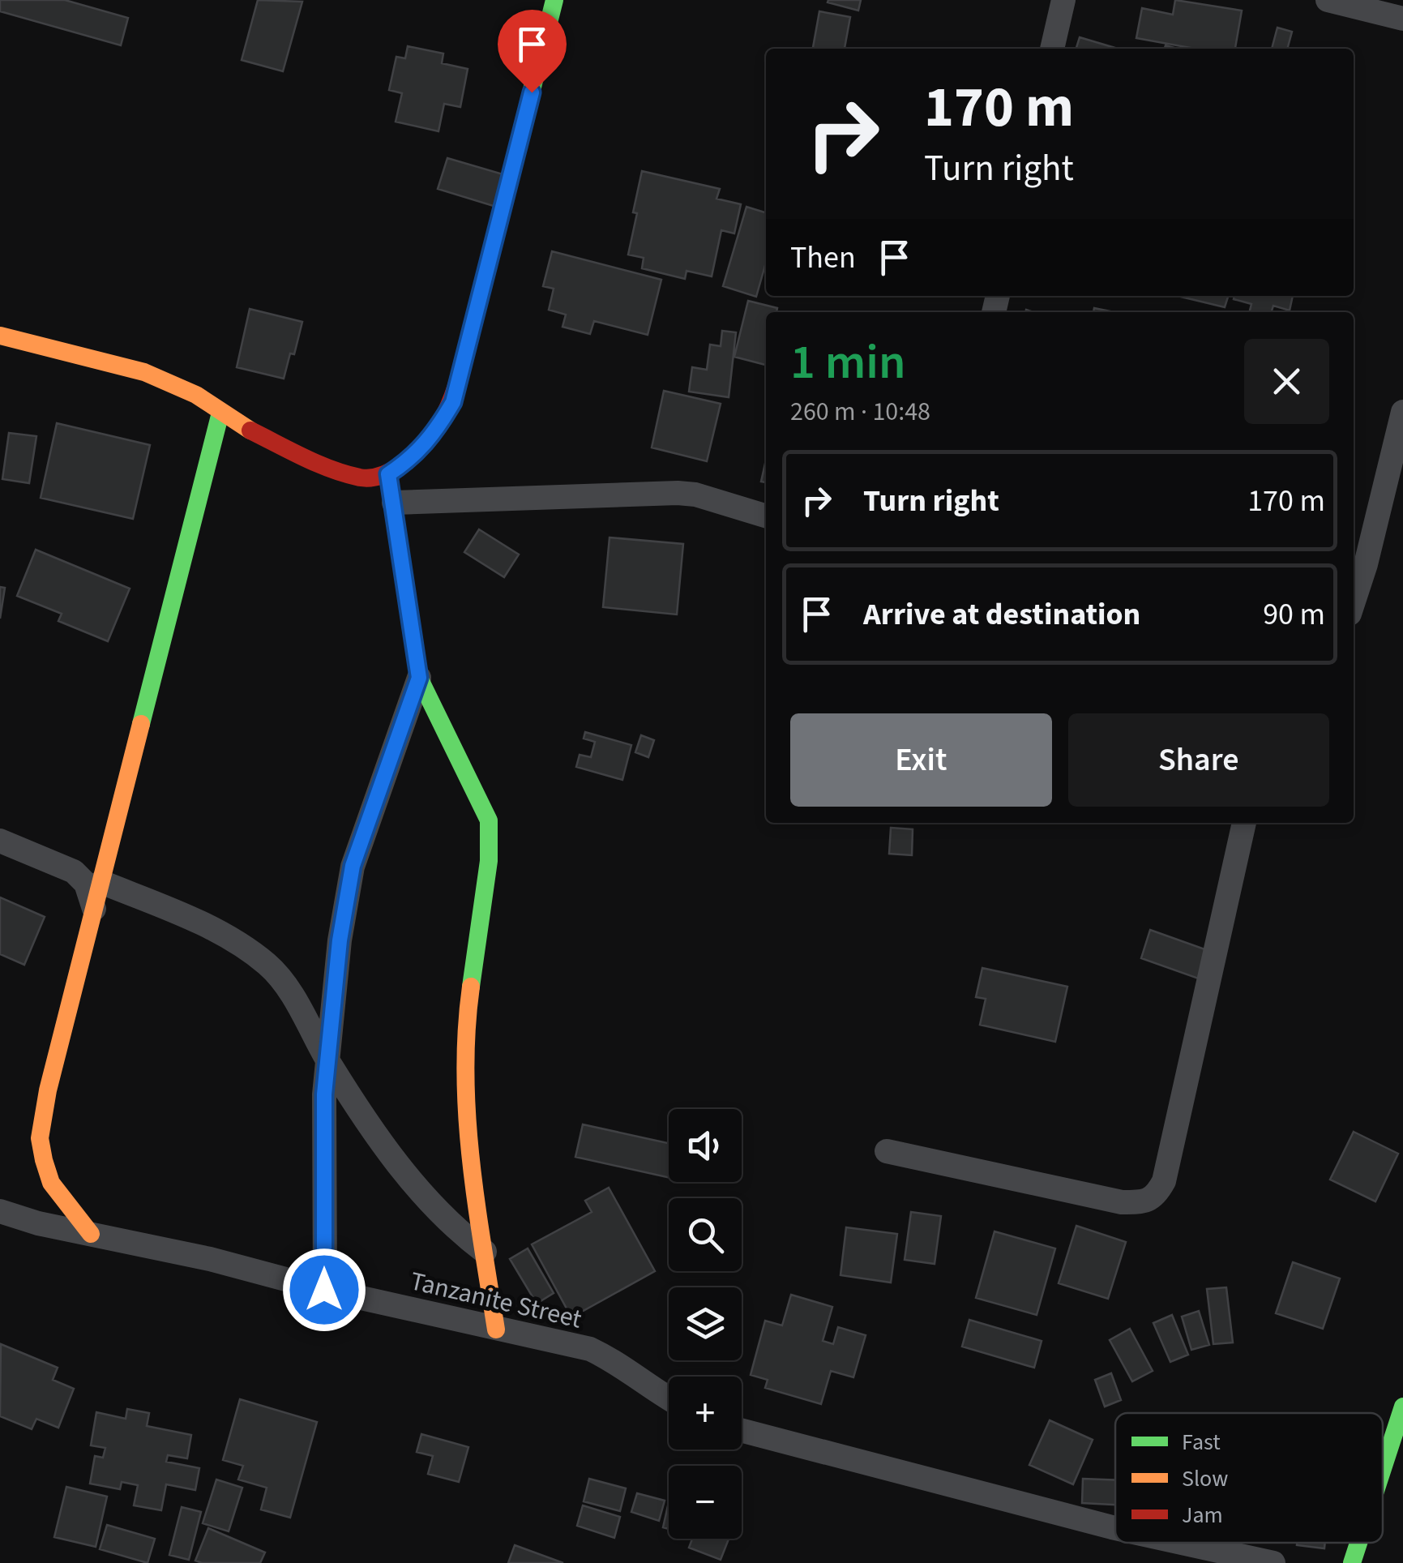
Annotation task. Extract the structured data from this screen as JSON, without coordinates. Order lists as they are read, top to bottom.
{
  "streets": {
    "street": ["Tanzanite Street"]
  },
  "legend": ["Fast", "Slow", "Jam"],
  "page": {
    "turn": ["170 m", "Turn right"],
    "then": "Then",
    "heading": ["1 min", "260 m · 10:48"],
    "list": [
      {
        "name": "Turn right",
        "value": "170 m"
      },
      {
        "name": "Arrive at destination",
        "value": "90 m"
      }
    ],
    "buttons": ["Exit", "Share"],
    "map_buttons": ["+", "−"]
  }
}
